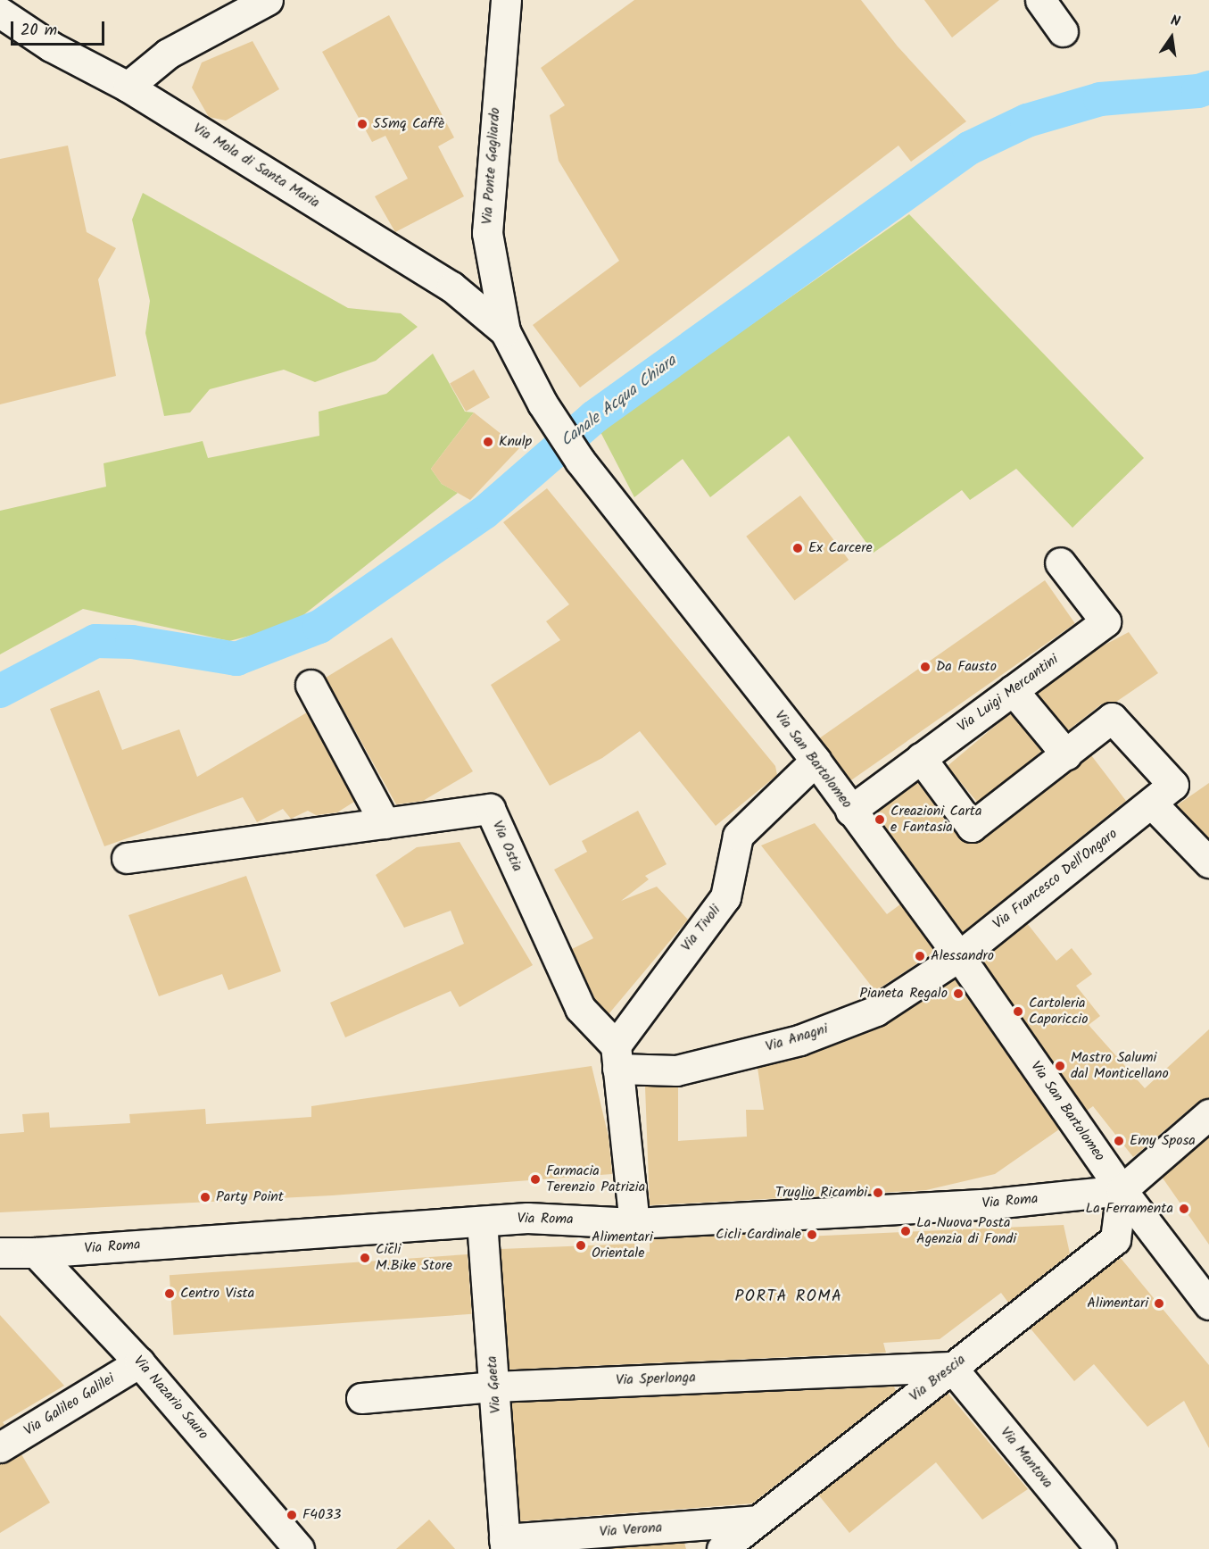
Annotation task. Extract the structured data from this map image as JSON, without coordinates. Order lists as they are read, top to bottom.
{
  "streets": {
    "street": [
      "Via Mola di Santa Maria",
      "Via Ponte Gagliardo",
      "Via Luigi Mercantini",
      "Via San Bartolomeo",
      "Via Ostia",
      "Via Francesco Dell'Ongaro",
      "Via Tivoli",
      "Via Anagni",
      "Via Roma",
      "Via Brescia",
      "Via Sperlonga",
      "Via Gaeta",
      "Via Nazario Sauro",
      "Via Galileo Galilei",
      "Via Mantova",
      "Via Verona"
    ]
  },
  "crossings": [
    ["Via Mola di Santa Maria", "Via Ponte Gagliardo"],
    ["Via Mola di Santa Maria", "Via San Bartolomeo"],
    ["Via Ponte Gagliardo", "Via San Bartolomeo"],
    ["Via Luigi Mercantini", "Via San Bartolomeo"],
    ["Via San Bartolomeo", "Via Francesco Dell'Ongaro"],
    ["Via San Bartolomeo", "Via Tivoli"],
    ["Via San Bartolomeo", "Via Anagni"],
    ["Via San Bartolomeo", "Via Roma"],
    ["Via San Bartolomeo", "Via Brescia"],
    ["Via Ostia", "Via Tivoli"],
    ["Via Ostia", "Via Anagni"],
    ["Via Francesco Dell'Ongaro", "Via Anagni"],
    ["Via Tivoli", "Via Anagni"],
    ["Via Roma", "Via Brescia"],
    ["Via Roma", "Via Gaeta"],
    ["Via Roma", "Via Nazario Sauro"],
    ["Via Brescia", "Via Sperlonga"],
    ["Via Brescia", "Via Mantova"],
    ["Via Brescia", "Via Verona"],
    ["Via Sperlonga", "Via Gaeta"],
    ["Via Sperlonga", "Via Mantova"],
    ["Via Gaeta", "Via Verona"],
    ["Via Nazario Sauro", "Via Galileo Galilei"]
  ],
  "districts": ["PORTA ROMA"],
  "water": ["Canale Acqua Chiara"],
  "places": [
    "55mq Caffè",
    "Knulp",
    "Ex Carcere",
    "Da Fausto",
    "Creazioni Carta e Fantasia",
    "Alessandro",
    "Pianeta Regalo",
    "Cartoleria Caporiccio",
    "Mastro Salumi dal Monticellano",
    "Emy Sposa",
    "Farmacia Terenzio Patrizia",
    "Truglio Ricambi",
    "Party Point",
    "La Ferramenta",
    "La Nuova Posta Agenzia di Fondi",
    "Cicli Cardinale",
    "Alimentari Orientale",
    "Cicli M.Bike Store",
    "Centro Vista",
    "Alimentari",
    "F4033"
  ],
  "scale_bar": "20 m",
  "north": "top"
}
